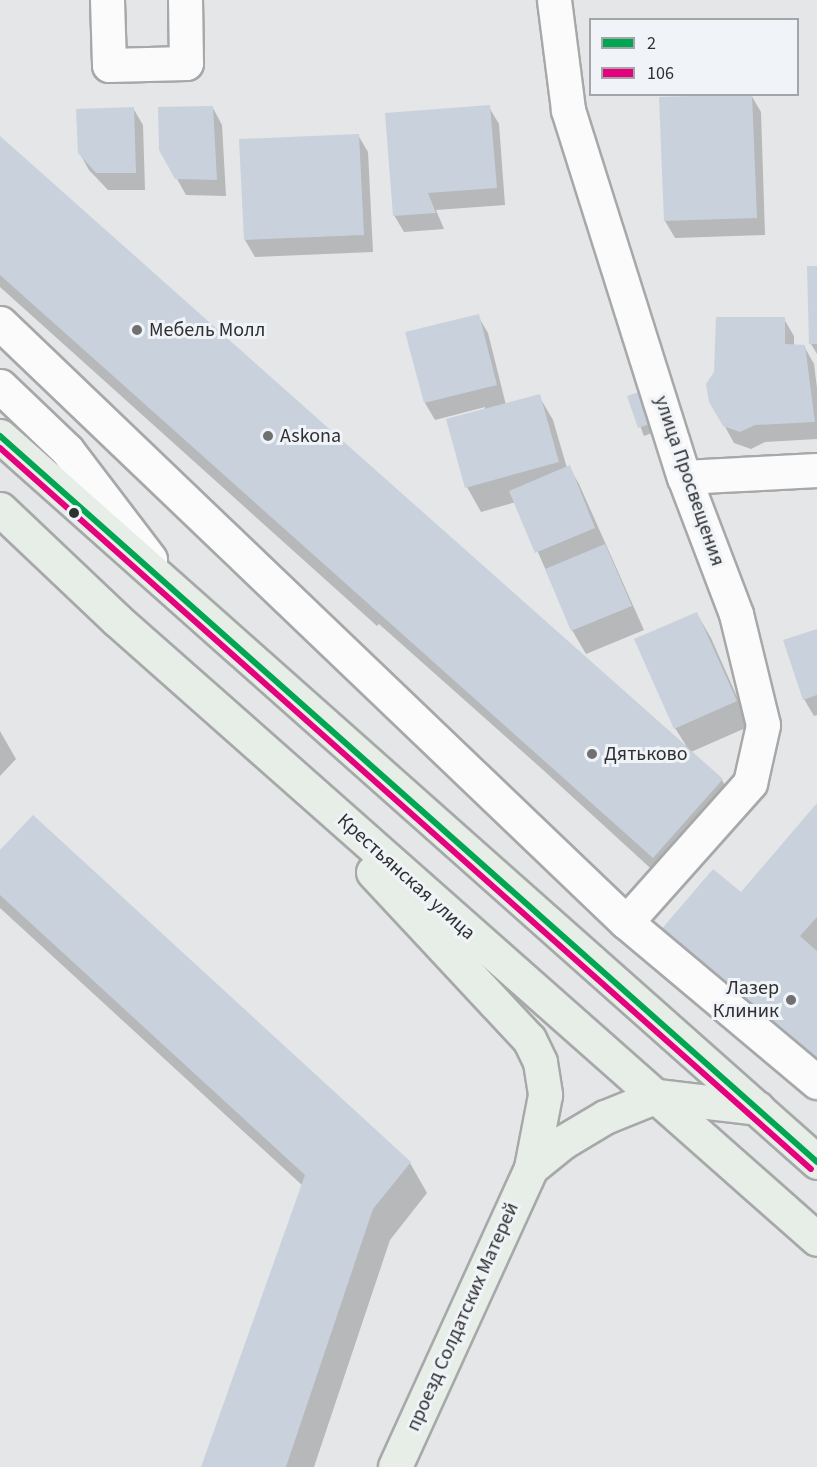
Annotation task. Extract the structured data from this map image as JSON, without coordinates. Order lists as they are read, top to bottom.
{
  "streets": {
    "main road": ["Крестьянская улица", "проезд Солдатских Матерей"],
    "street": ["улица Просвещения"]
  },
  "crossings": [
    ["Крестьянская улица", "проезд Солдатских Матерей"]
  ],
  "places": [
    "Мебель Молл",
    "Askona",
    "Дятьково",
    "Лазер Клиник"
  ],
  "lines": ["transit line 2", "transit line 106"],
  "legend": ["2", "106"]
}
